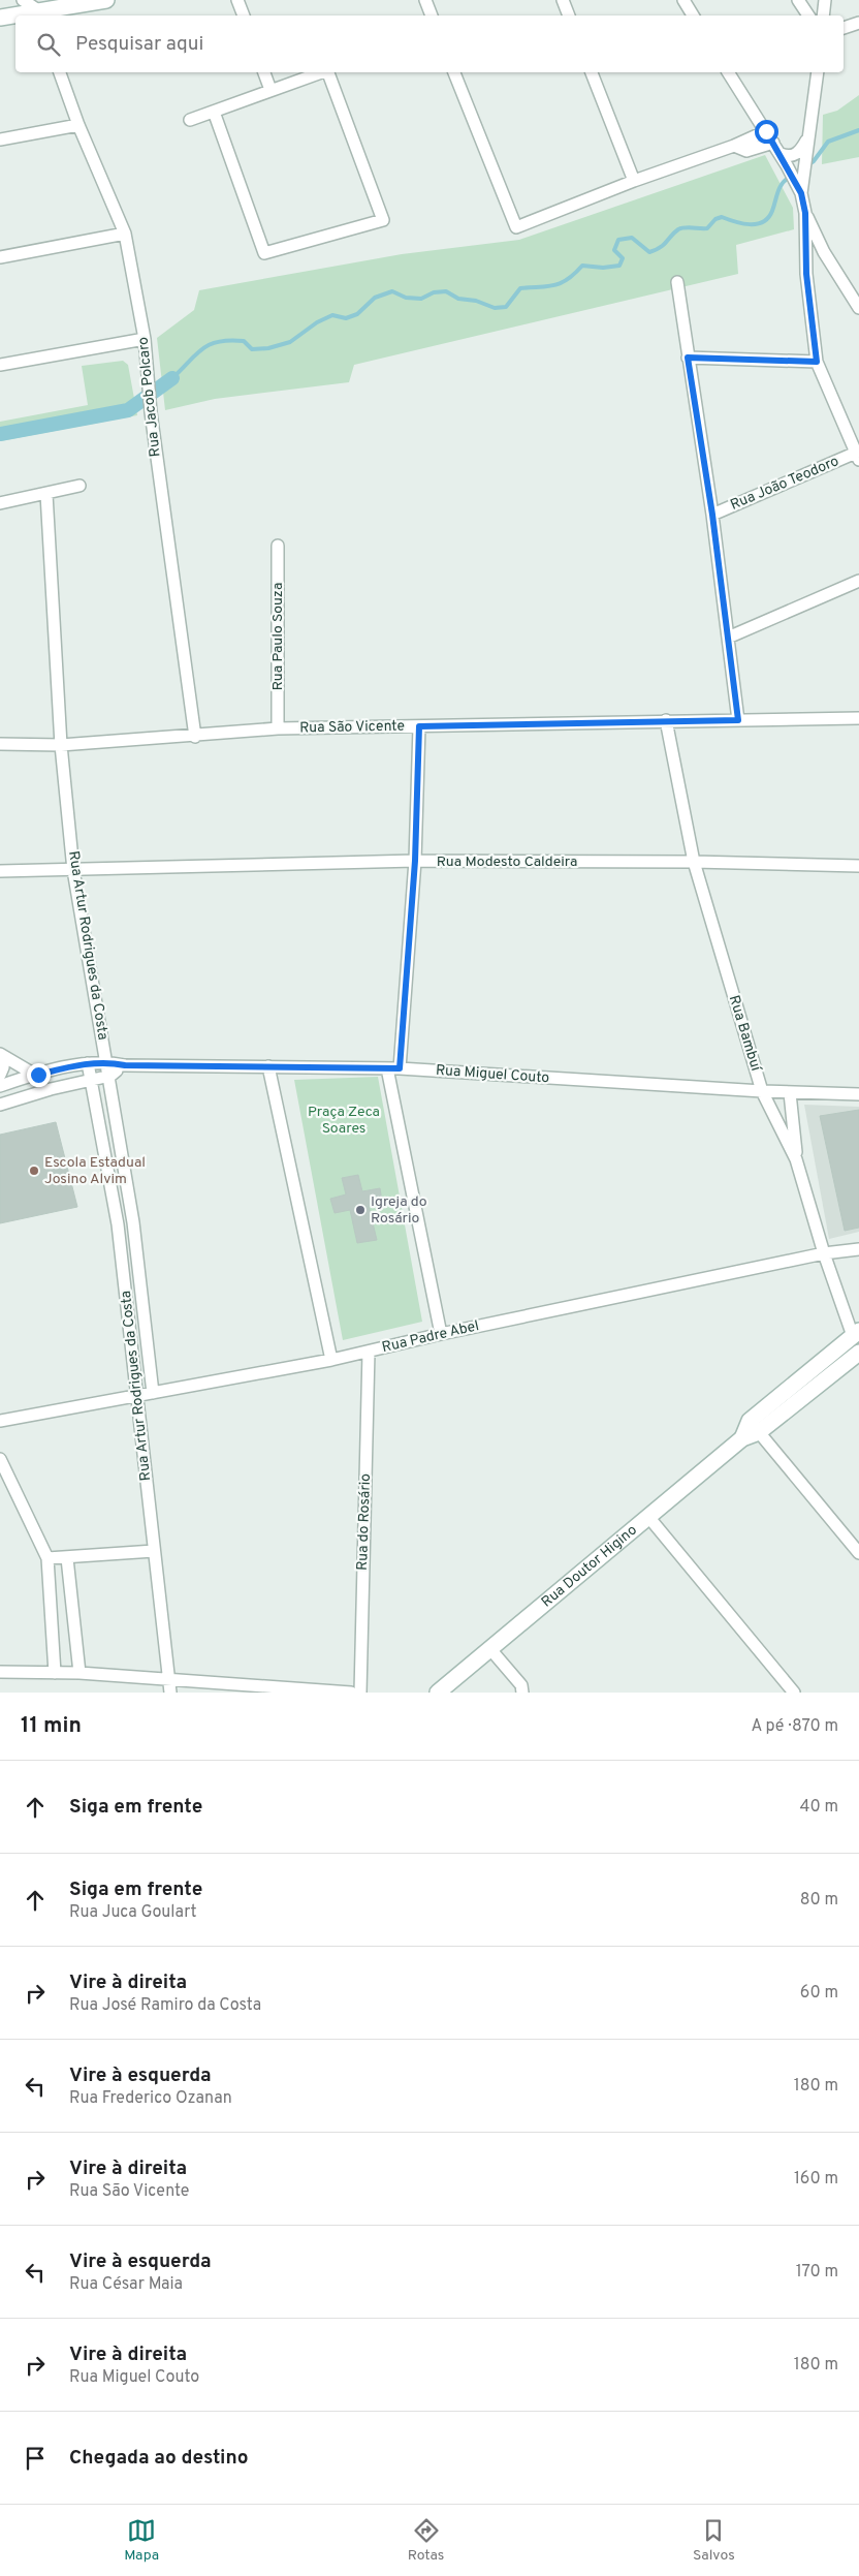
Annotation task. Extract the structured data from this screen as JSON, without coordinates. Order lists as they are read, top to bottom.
{
  "streets": {
    "main road": ["Rua Doutor Higino"],
    "street": [
      "Rua Jacob Polcaro",
      "Rua João Teodoro",
      "Rua Paulo Souza",
      "Rua São Vicente",
      "Rua Modesto Caldeira",
      "Rua Artur Rodrigues da Costa",
      "Rua Bambuí",
      "Rua Miguel Couto",
      "Rua Padre Abel",
      "Rua do Rosário"
    ]
  },
  "crossings": [
    ["Rua Jacob Polcaro", "Rua São Vicente"],
    ["Rua Paulo Souza", "Rua São Vicente"],
    ["Rua São Vicente", "Rua Artur Rodrigues da Costa"],
    ["Rua São Vicente", "Rua Bambuí"],
    ["Rua Modesto Caldeira", "Rua Artur Rodrigues da Costa"],
    ["Rua Modesto Caldeira", "Rua Bambuí"],
    ["Rua Artur Rodrigues da Costa", "Rua Miguel Couto"],
    ["Rua Artur Rodrigues da Costa", "Rua Padre Abel"],
    ["Rua Bambuí", "Rua Miguel Couto"],
    ["Rua Bambuí", "Rua Padre Abel"],
    ["Rua Bambuí", "Rua Doutor Higino"],
    ["Rua Padre Abel", "Rua do Rosário"]
  ],
  "parks": ["Praça Zeca Soares"],
  "places": ["Escola Estadual Josino Alvim", "Igreja do Rosário"],
  "page": {
    "search": "Pesquisar aqui",
    "heading": ["11 min", "A pé · 870 m"],
    "list": [
      ["Siga em frente", "40 m"],
      ["Siga em frente", "Rua Juca Goulart", "80 m"],
      ["Vire à direita", "Rua José Ramiro da Costa", "60 m"],
      ["Vire à esquerda", "Rua Frederico Ozanan", "180 m"],
      ["Vire à direita", "Rua São Vicente", "160 m"],
      ["Vire à esquerda", "Rua César Maia", "170 m"],
      ["Vire à direita", "Rua Miguel Couto", "180 m"],
      "Chegada ao destino"
    ],
    "nav": ["Mapa", "Rotas", "Salvos"]
  }
}
